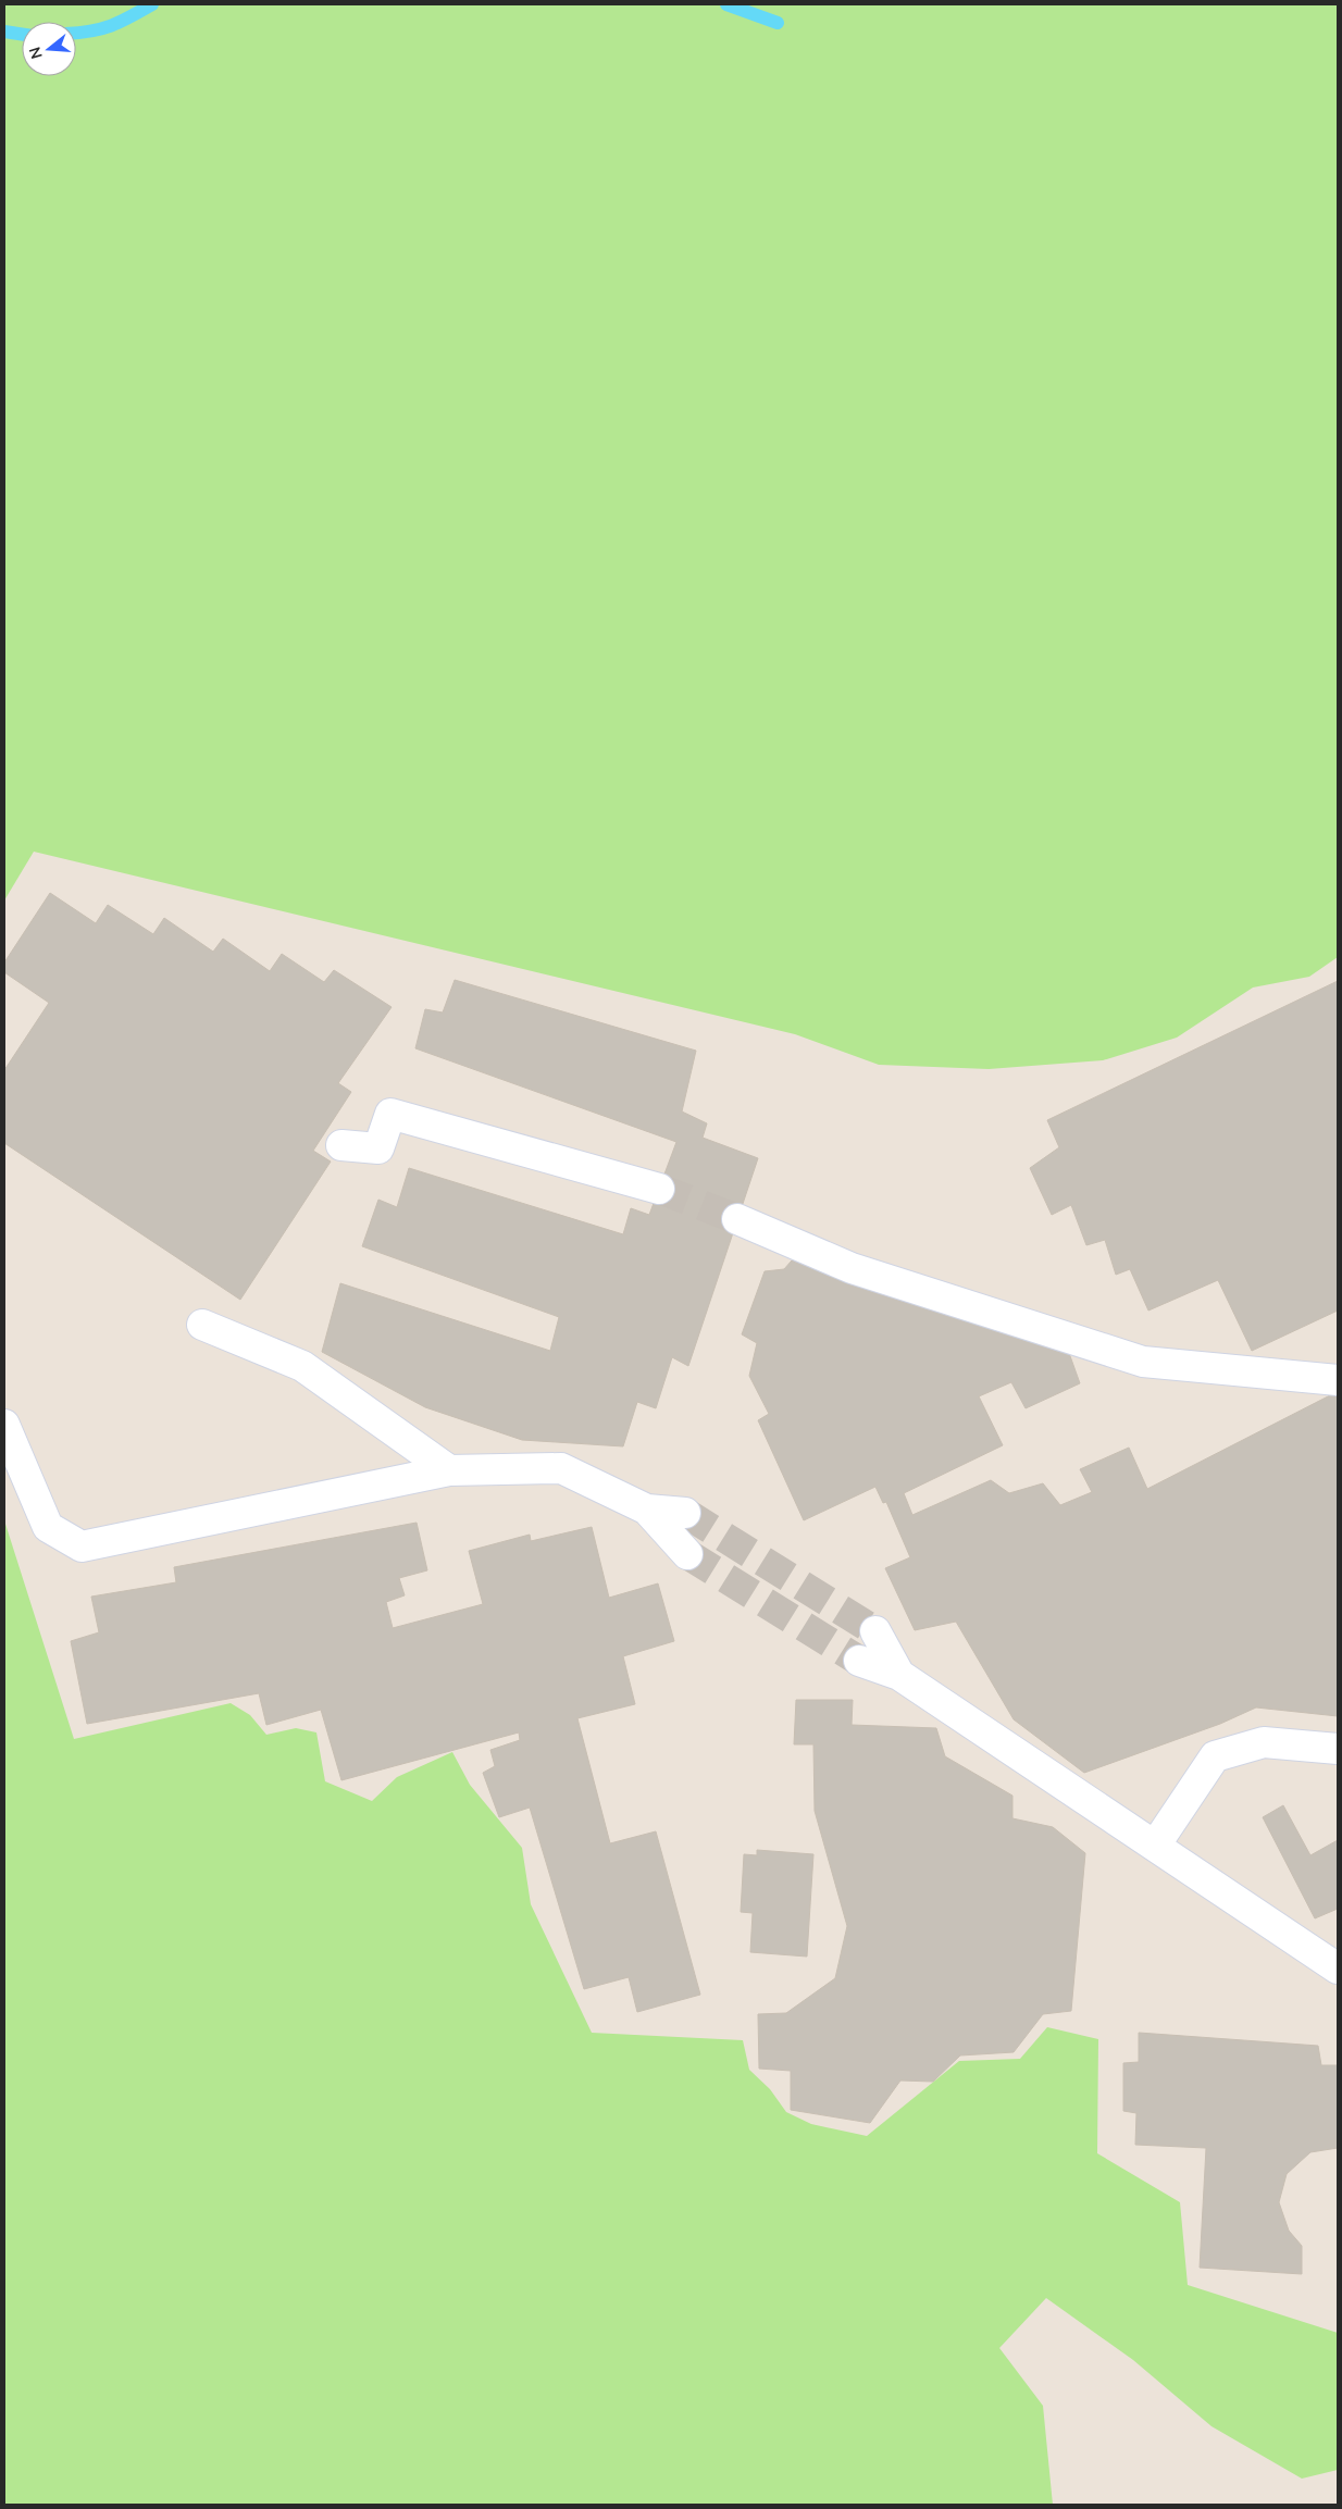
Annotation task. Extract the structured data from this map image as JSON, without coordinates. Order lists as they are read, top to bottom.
{
  "north": "left"
}
